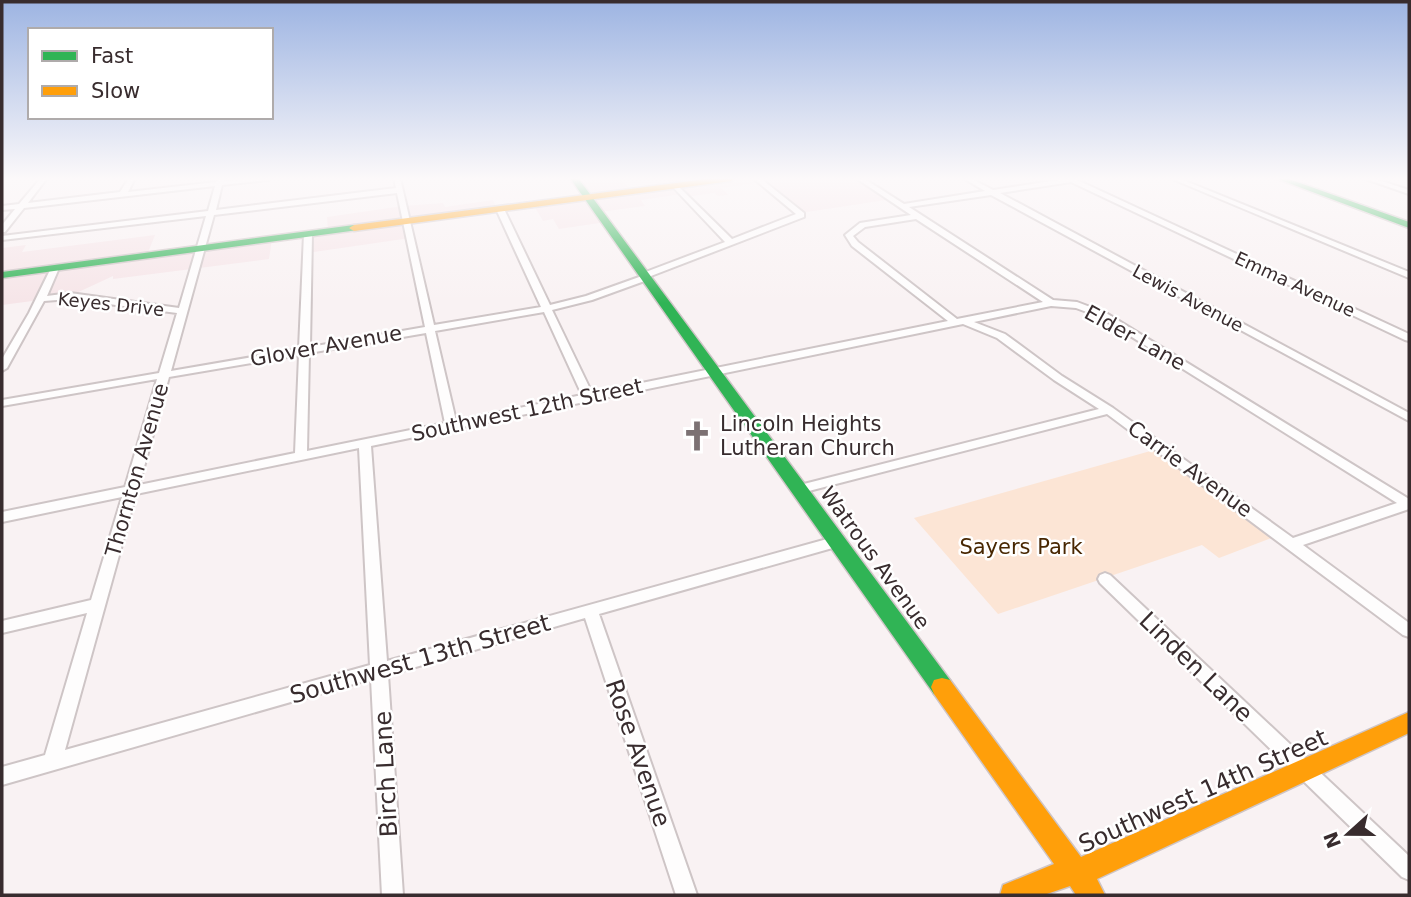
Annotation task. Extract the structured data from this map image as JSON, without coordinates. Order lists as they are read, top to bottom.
{
  "streets": {
    "street": [
      "Emma Avenue",
      "Lewis Avenue",
      "Keyes Drive",
      "Elder Lane",
      "Glover Avenue",
      "Southwest 12th Street",
      "Carrie Avenue",
      "Thornton Avenue",
      "Watrous Avenue",
      "Southwest 13th Street",
      "Linden Lane",
      "Rose Avenue",
      "Birch Lane",
      "Southwest 14th Street"
    ]
  },
  "crossings": [
    ["Keyes Drive", "Thornton Avenue"],
    ["Elder Lane", "Southwest 12th Street"],
    ["Glover Avenue", "Thornton Avenue"],
    ["Glover Avenue", "Watrous Avenue"],
    ["Southwest 12th Street", "Carrie Avenue"],
    ["Southwest 12th Street", "Thornton Avenue"],
    ["Southwest 12th Street", "Watrous Avenue"],
    ["Southwest 12th Street", "Birch Lane"],
    ["Thornton Avenue", "Southwest 13th Street"],
    ["Watrous Avenue", "Southwest 13th Street"],
    ["Watrous Avenue", "Southwest 14th Street"],
    ["Southwest 13th Street", "Rose Avenue"],
    ["Southwest 13th Street", "Birch Lane"],
    ["Linden Lane", "Southwest 14th Street"]
  ],
  "parks": ["Sayers Park"],
  "places": {
    "church": ["Lincoln Heights Lutheran Church"]
  },
  "legend": ["Fast", "Slow"],
  "north": "left"
}
